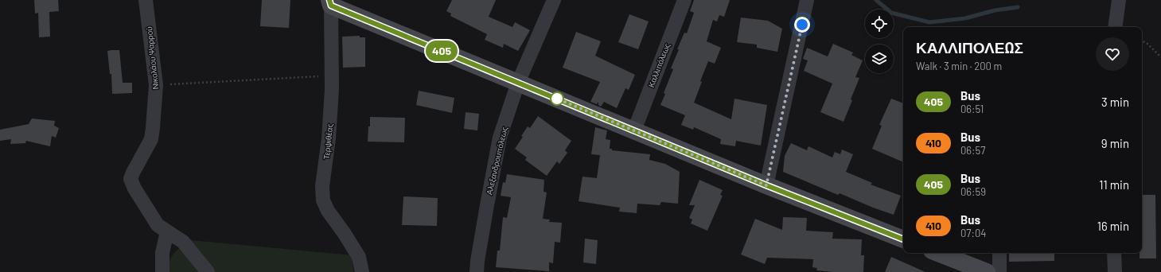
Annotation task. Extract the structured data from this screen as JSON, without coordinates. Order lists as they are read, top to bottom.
{
  "streets": {
    "street": [
      "Νικολάου Ψαρρού",
      "Καλλιπόλεως",
      "Τερψιθέας",
      "Αλεξανδρουπόλεως"
    ]
  },
  "lines": ["bus line 405"],
  "page": {
    "on_map": "405",
    "heading": ["ΚΑΛΛΙΠΟΛΕΩΣ", "Walk · 3 min · 200 m"],
    "list": [
      {
        "mark": "405",
        "name": "Bus",
        "note": "06:51",
        "value": "3 min"
      },
      {
        "mark": "410",
        "name": "Bus",
        "note": "06:57",
        "value": "9 min"
      },
      {
        "mark": "405",
        "name": "Bus",
        "note": "06:59",
        "value": "11 min"
      },
      {
        "mark": "410",
        "name": "Bus",
        "note": "07:04",
        "value": "16 min"
      }
    ]
  }
}
